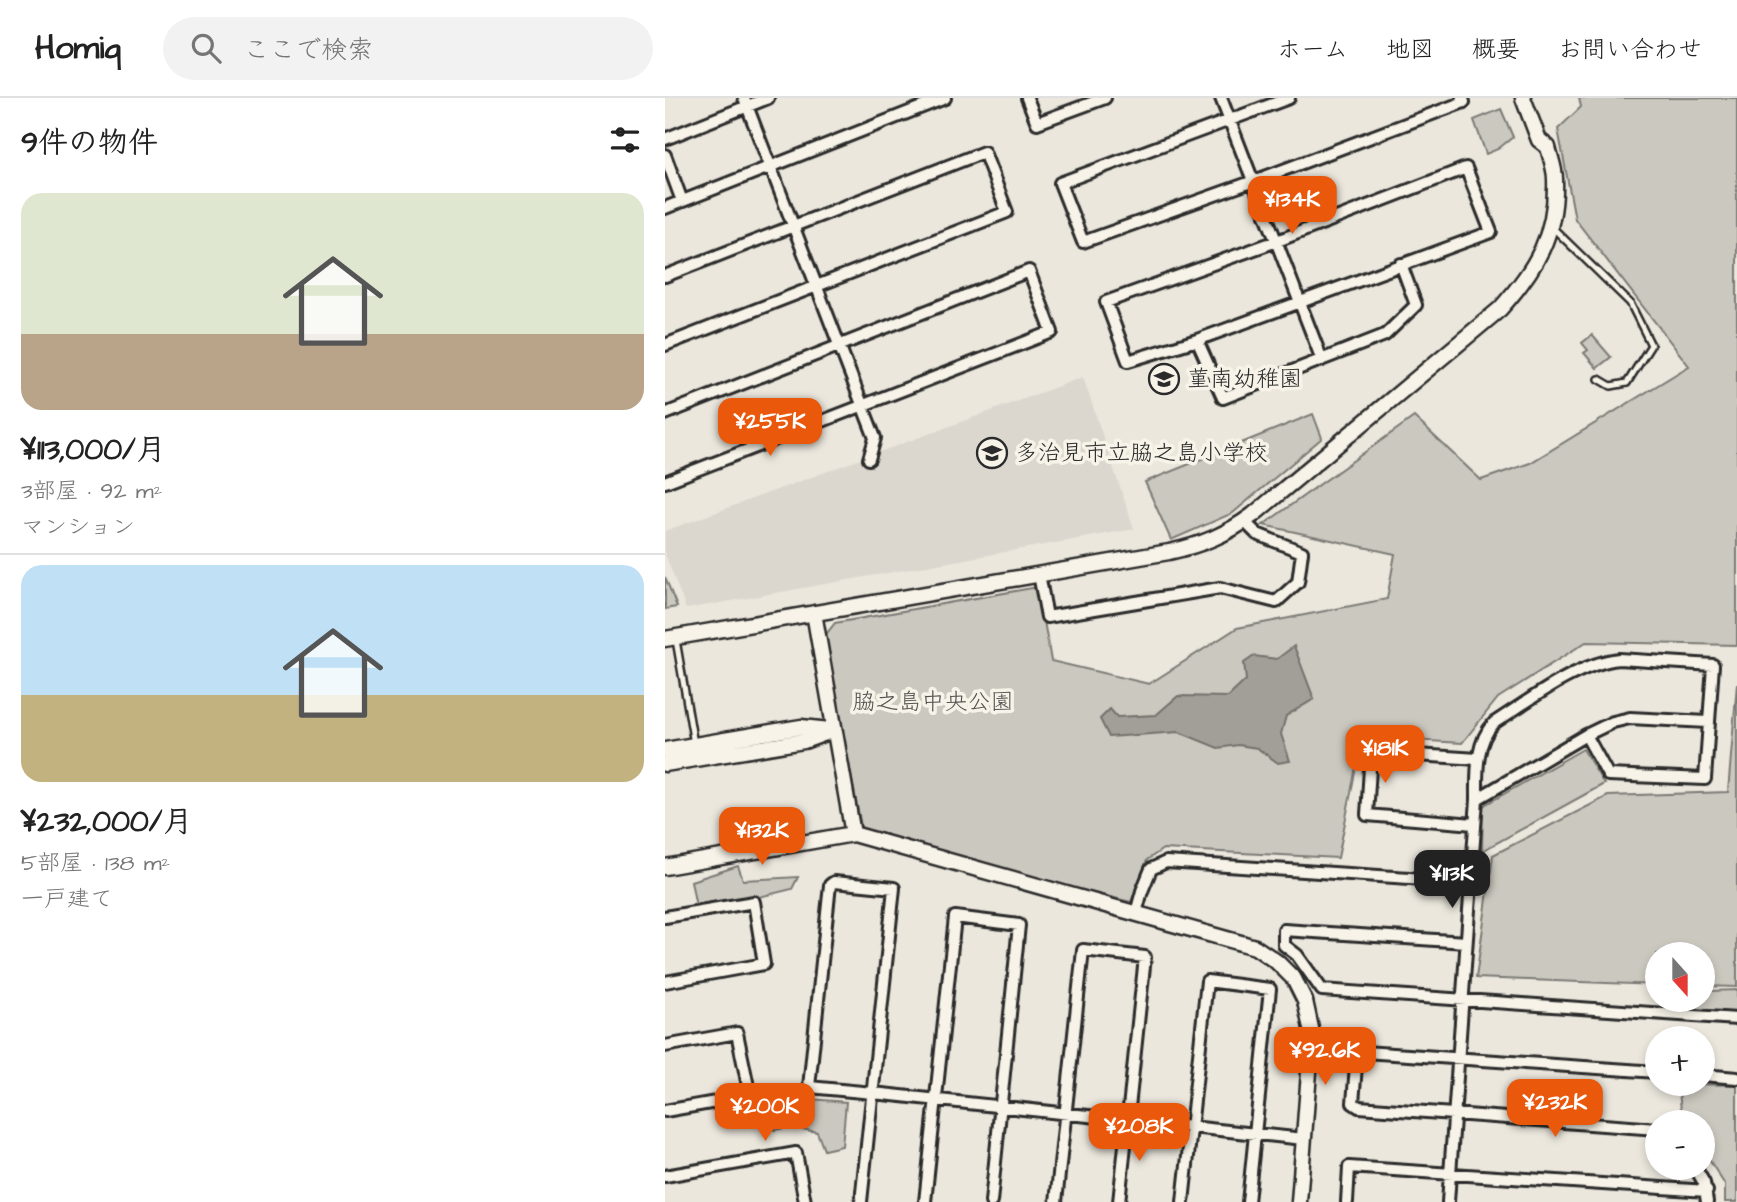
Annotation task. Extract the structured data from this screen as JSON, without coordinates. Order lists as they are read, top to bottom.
{
  "parks": ["脇之島中央公園"],
  "places": {
    "school or university": ["菫南幼稚園", "多治見市立脇之島小学校"]
  },
  "north": "bottom",
  "page": {
    "header": "Homiq",
    "search": "ここで検索",
    "nav": [
      "ホーム",
      "地図",
      "概要",
      "お問い合わせ"
    ],
    "heading": "9件の物件",
    "price": [
      "¥134K",
      "¥255K",
      "¥181K",
      "¥132K",
      "¥113K",
      "¥92.6K",
      "¥232K",
      "¥200K",
      "¥208K"
    ],
    "list": [
      {
        "name": "¥113,000/月",
        "note": "3部屋 · 92 m² · マンション"
      },
      {
        "name": "¥232,000/月",
        "note": "5部屋 · 138 m² · 一戸建て"
      }
    ],
    "map_buttons": ["+", "−"]
  }
}
